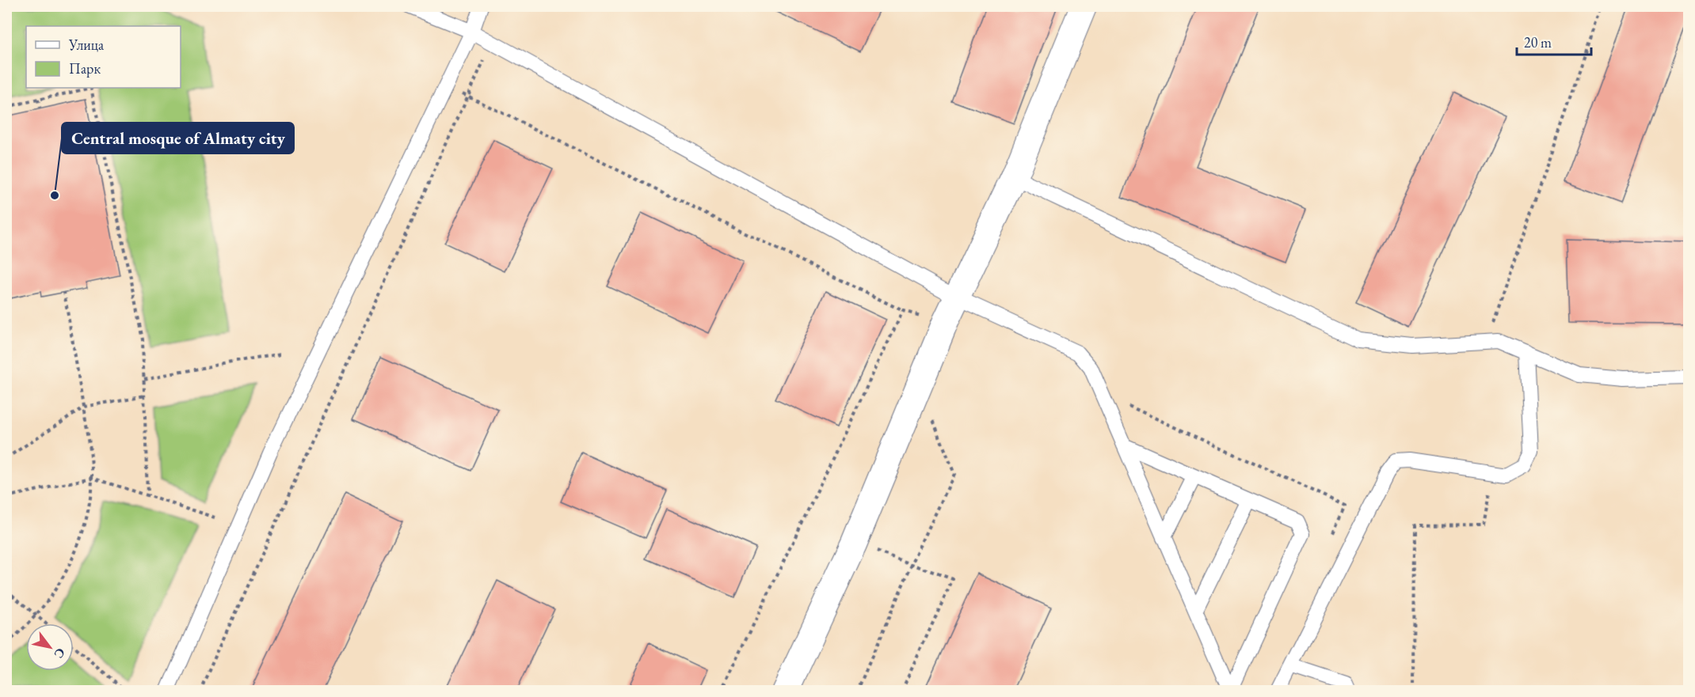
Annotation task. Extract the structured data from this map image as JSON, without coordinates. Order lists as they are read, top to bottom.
{
  "places": ["Central mosque of Almaty city"],
  "legend": ["Улица", "Парк"],
  "scale_bar": "20 m",
  "north": "bottom right"
}
